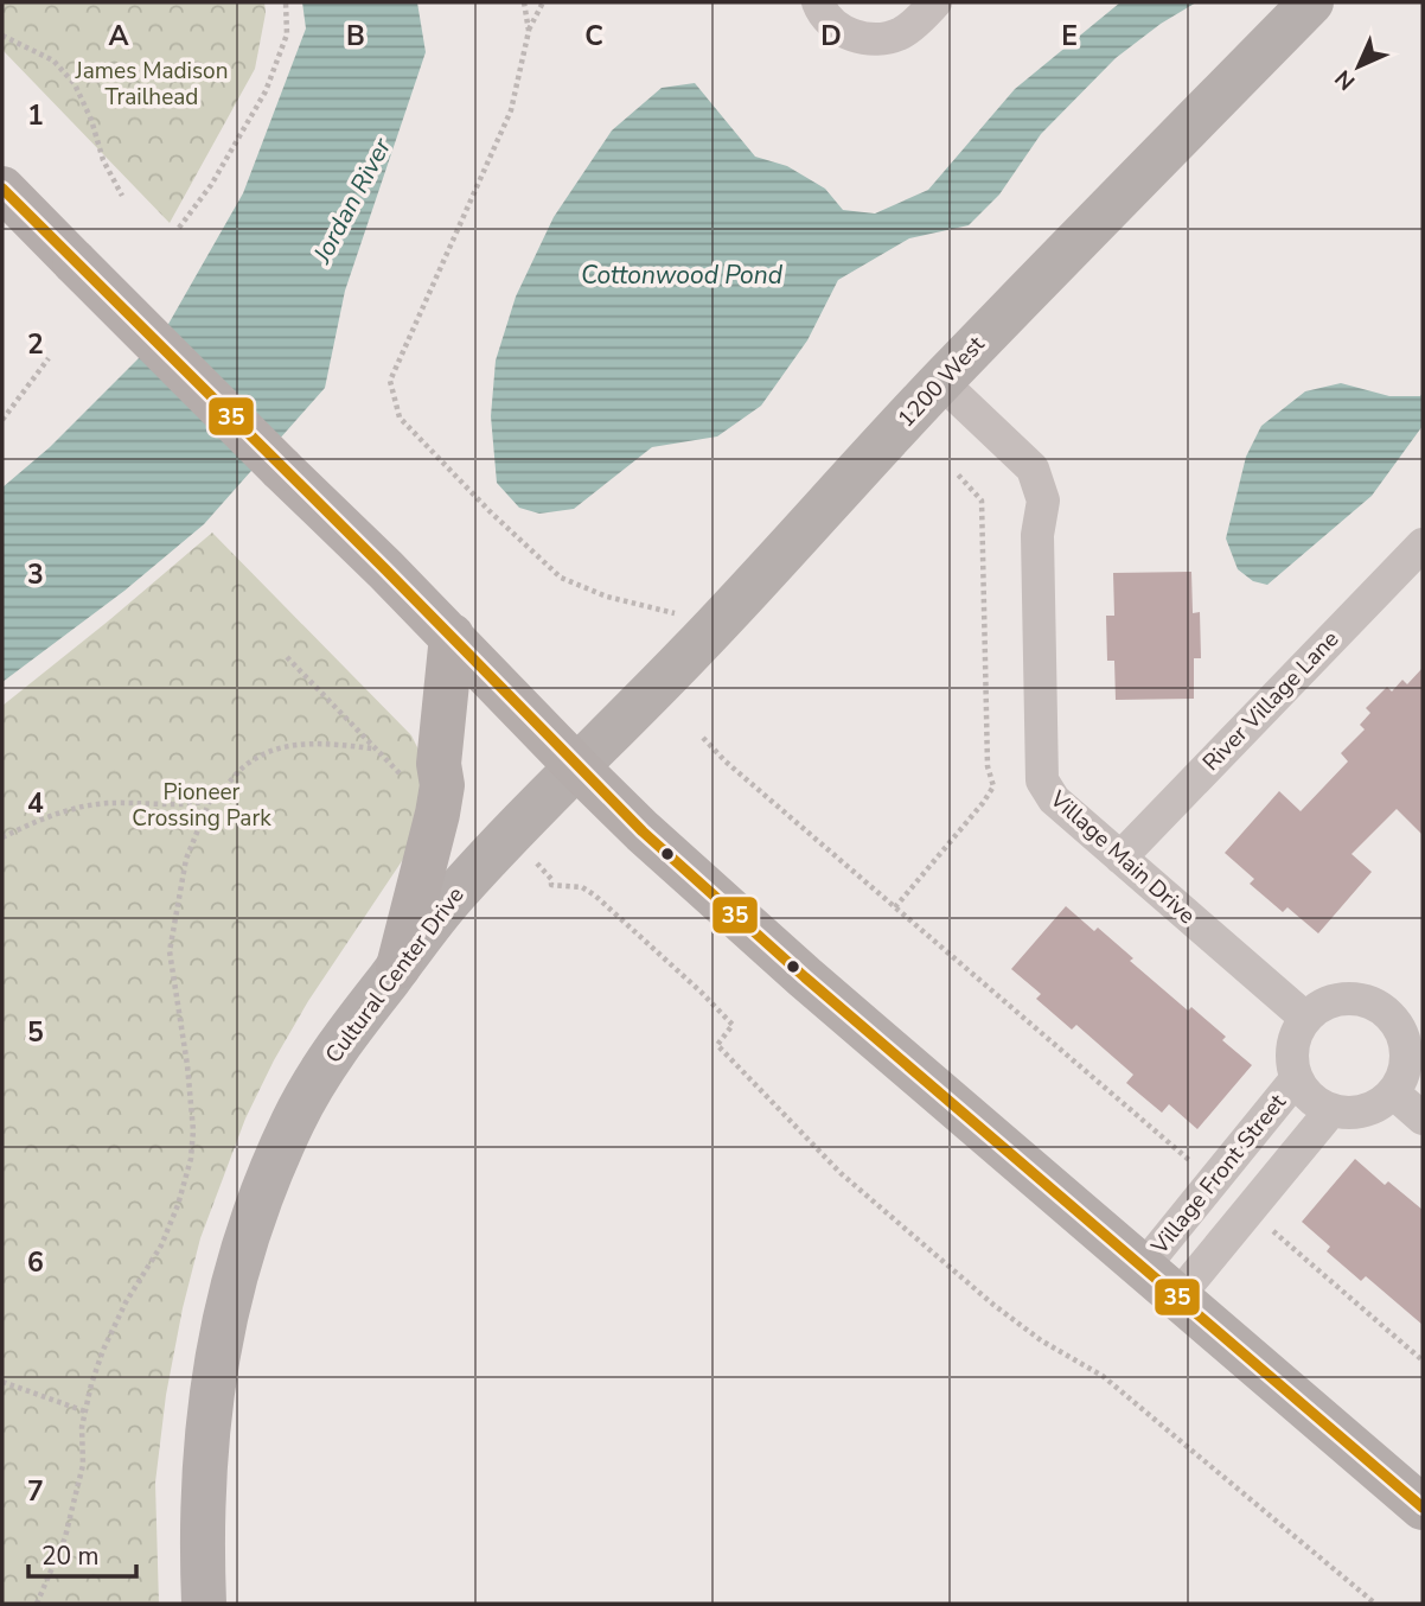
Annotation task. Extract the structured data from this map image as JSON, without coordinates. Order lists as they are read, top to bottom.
{
  "streets": {
    "street": [
      "1200 West",
      "River Village Lane",
      "Village Main Drive",
      "Cultural Center Drive",
      "Village Front Street"
    ]
  },
  "crossings": [
    ["1200 West", "Village Main Drive"],
    ["1200 West", "Cultural Center Drive"],
    ["River Village Lane", "Village Main Drive"],
    ["Village Main Drive", "Village Front Street"]
  ],
  "water": ["Jordan River", "Cottonwood Pond"],
  "parks": ["James Madison Trailhead", "Pioneer Crossing Park"],
  "lines": ["transit line 35"],
  "scale_bar": "20 m",
  "north": "bottom left",
  "grid": {
    "columns": [
      "A",
      "B",
      "C",
      "D",
      "E"
    ],
    "rows": [
      "1",
      "2",
      "3",
      "4",
      "5",
      "6",
      "7"
    ]
  }
}
